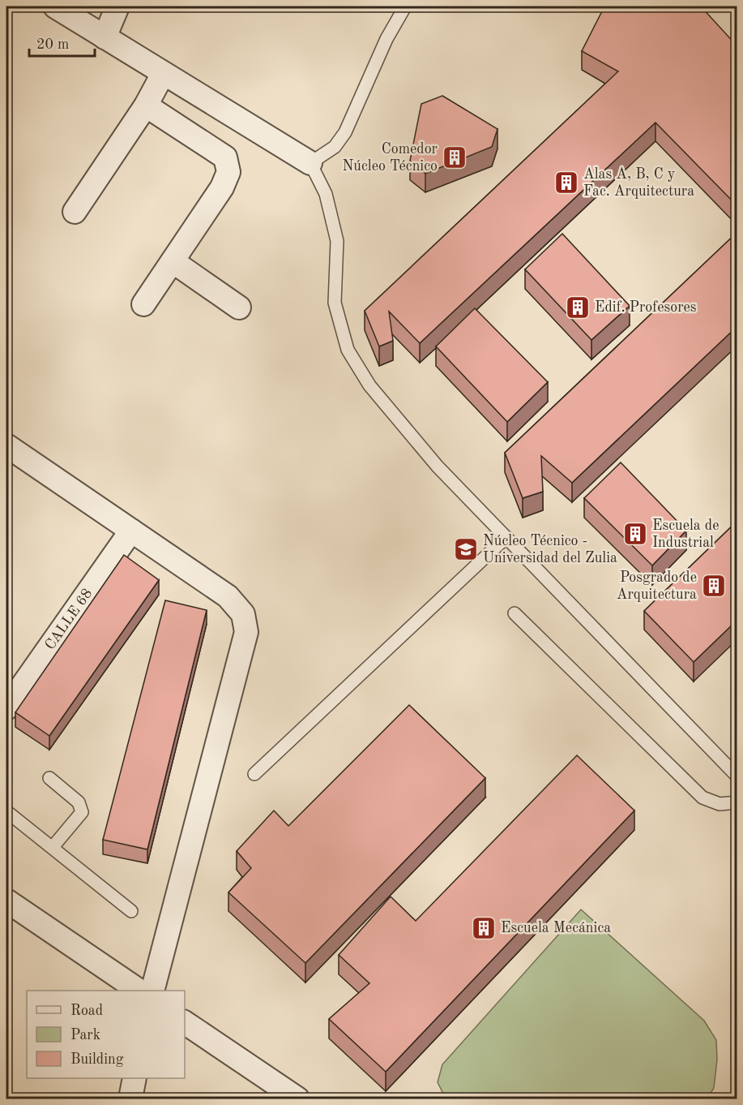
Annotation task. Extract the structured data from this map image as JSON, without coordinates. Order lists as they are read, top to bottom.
{
  "streets": {
    "street": ["CALLE 68"]
  },
  "places": {
    "building": [
      "Comedor Núcleo Técnico",
      "Alas A, B, C y Fac. Arquitectura",
      "Edif. Profesores",
      "Escuela de Industrial",
      "Posgrado de Arquitectura",
      "Escuela Mecánica"
    ],
    "school or university": ["Núcleo Técnico - Universidad del Zulia"]
  },
  "legend": ["Road", "Park", "Building"],
  "scale_bar": "20 m"
}
